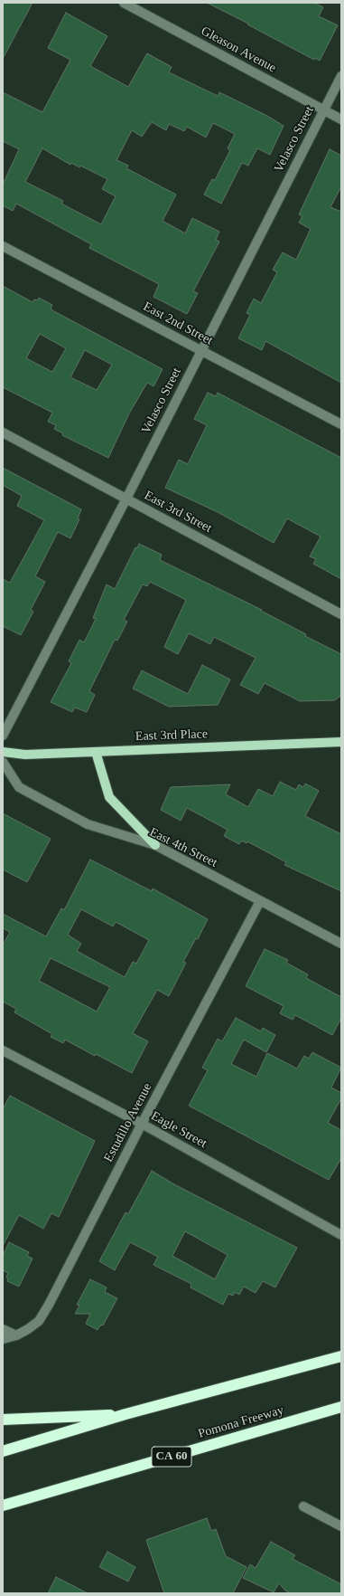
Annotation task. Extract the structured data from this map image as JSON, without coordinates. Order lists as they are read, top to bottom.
{
  "streets": {
    "highway": ["Pomona Freeway", "CA 60"],
    "main road": ["East 3rd Place"],
    "street": [
      "Gleason Avenue",
      "Velasco Street",
      "East 2nd Street",
      "East 3rd Street",
      "East 4th Street",
      "Estudillo Avenue",
      "Eagle Street"
    ]
  },
  "crossings": [
    ["Gleason Avenue", "Velasco Street"],
    ["Velasco Street", "East 2nd Street"],
    ["Velasco Street", "East 3rd Street"],
    ["East 4th Street", "Estudillo Avenue"],
    ["Estudillo Avenue", "Eagle Street"]
  ]
}
